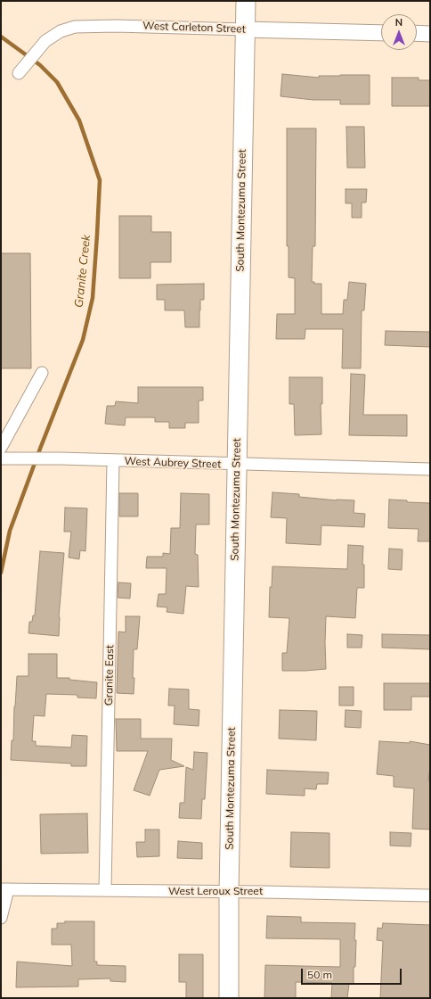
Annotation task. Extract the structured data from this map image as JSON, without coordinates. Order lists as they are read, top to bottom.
{
  "streets": {
    "main road": ["South Montezuma Street"],
    "street": [
      "West Carleton Street",
      "West Aubrey Street",
      "Granite East",
      "West Leroux Street"
    ]
  },
  "crossings": [
    ["West Carleton Street", "South Montezuma Street"],
    ["South Montezuma Street", "West Aubrey Street"],
    ["South Montezuma Street", "West Leroux Street"],
    ["West Aubrey Street", "Granite East"],
    ["Granite East", "West Leroux Street"]
  ],
  "water": ["Granite Creek"],
  "scale_bar": "50 m",
  "north": "top"
}
